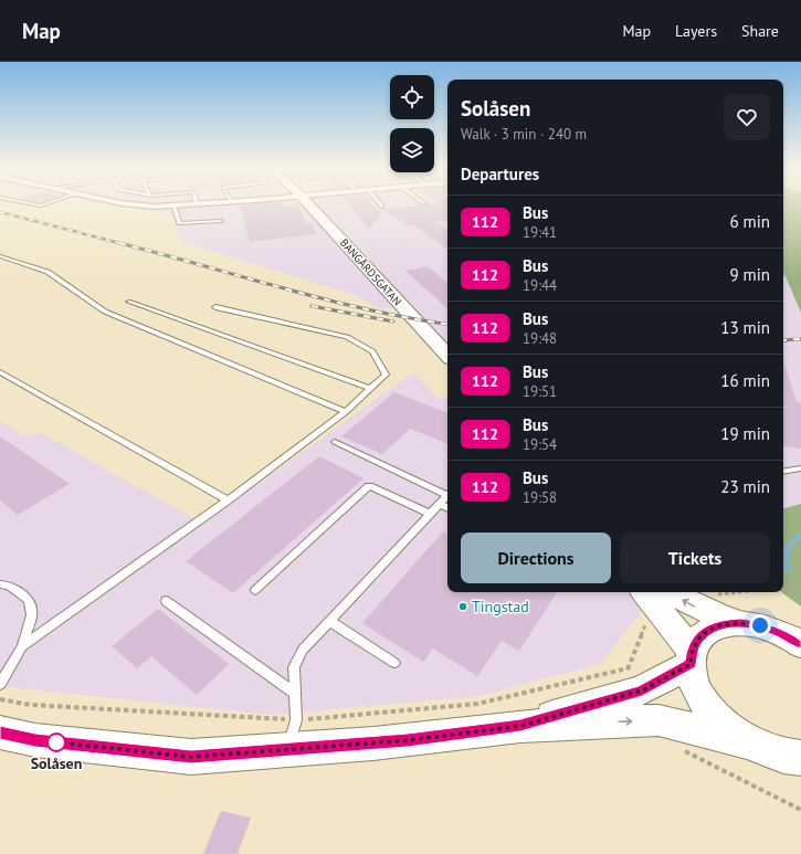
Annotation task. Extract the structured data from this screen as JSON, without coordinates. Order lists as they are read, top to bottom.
{
  "streets": {
    "main road": ["BANGÅRDSGATAN"]
  },
  "places": ["Tingstad", "Solåsen"],
  "lines": ["bus line 112"],
  "page": {
    "header": "Map",
    "nav": ["Map", "Layers", "Share"],
    "heading": [
      ["Solåsen", "Walk · 3 min · 240 m"],
      "Departures"
    ],
    "list": [
      {
        "mark": "112",
        "name": "Bus",
        "note": "19:41",
        "value": "6 min"
      },
      {
        "mark": "112",
        "name": "Bus",
        "note": "19:44",
        "value": "9 min"
      },
      {
        "mark": "112",
        "name": "Bus",
        "note": "19:48",
        "value": "13 min"
      },
      {
        "mark": "112",
        "name": "Bus",
        "note": "19:51",
        "value": "16 min"
      },
      {
        "mark": "112",
        "name": "Bus",
        "note": "19:54",
        "value": "19 min"
      },
      {
        "mark": "112",
        "name": "Bus",
        "note": "19:58",
        "value": "23 min"
      }
    ],
    "buttons": ["Directions", "Tickets"]
  }
}
